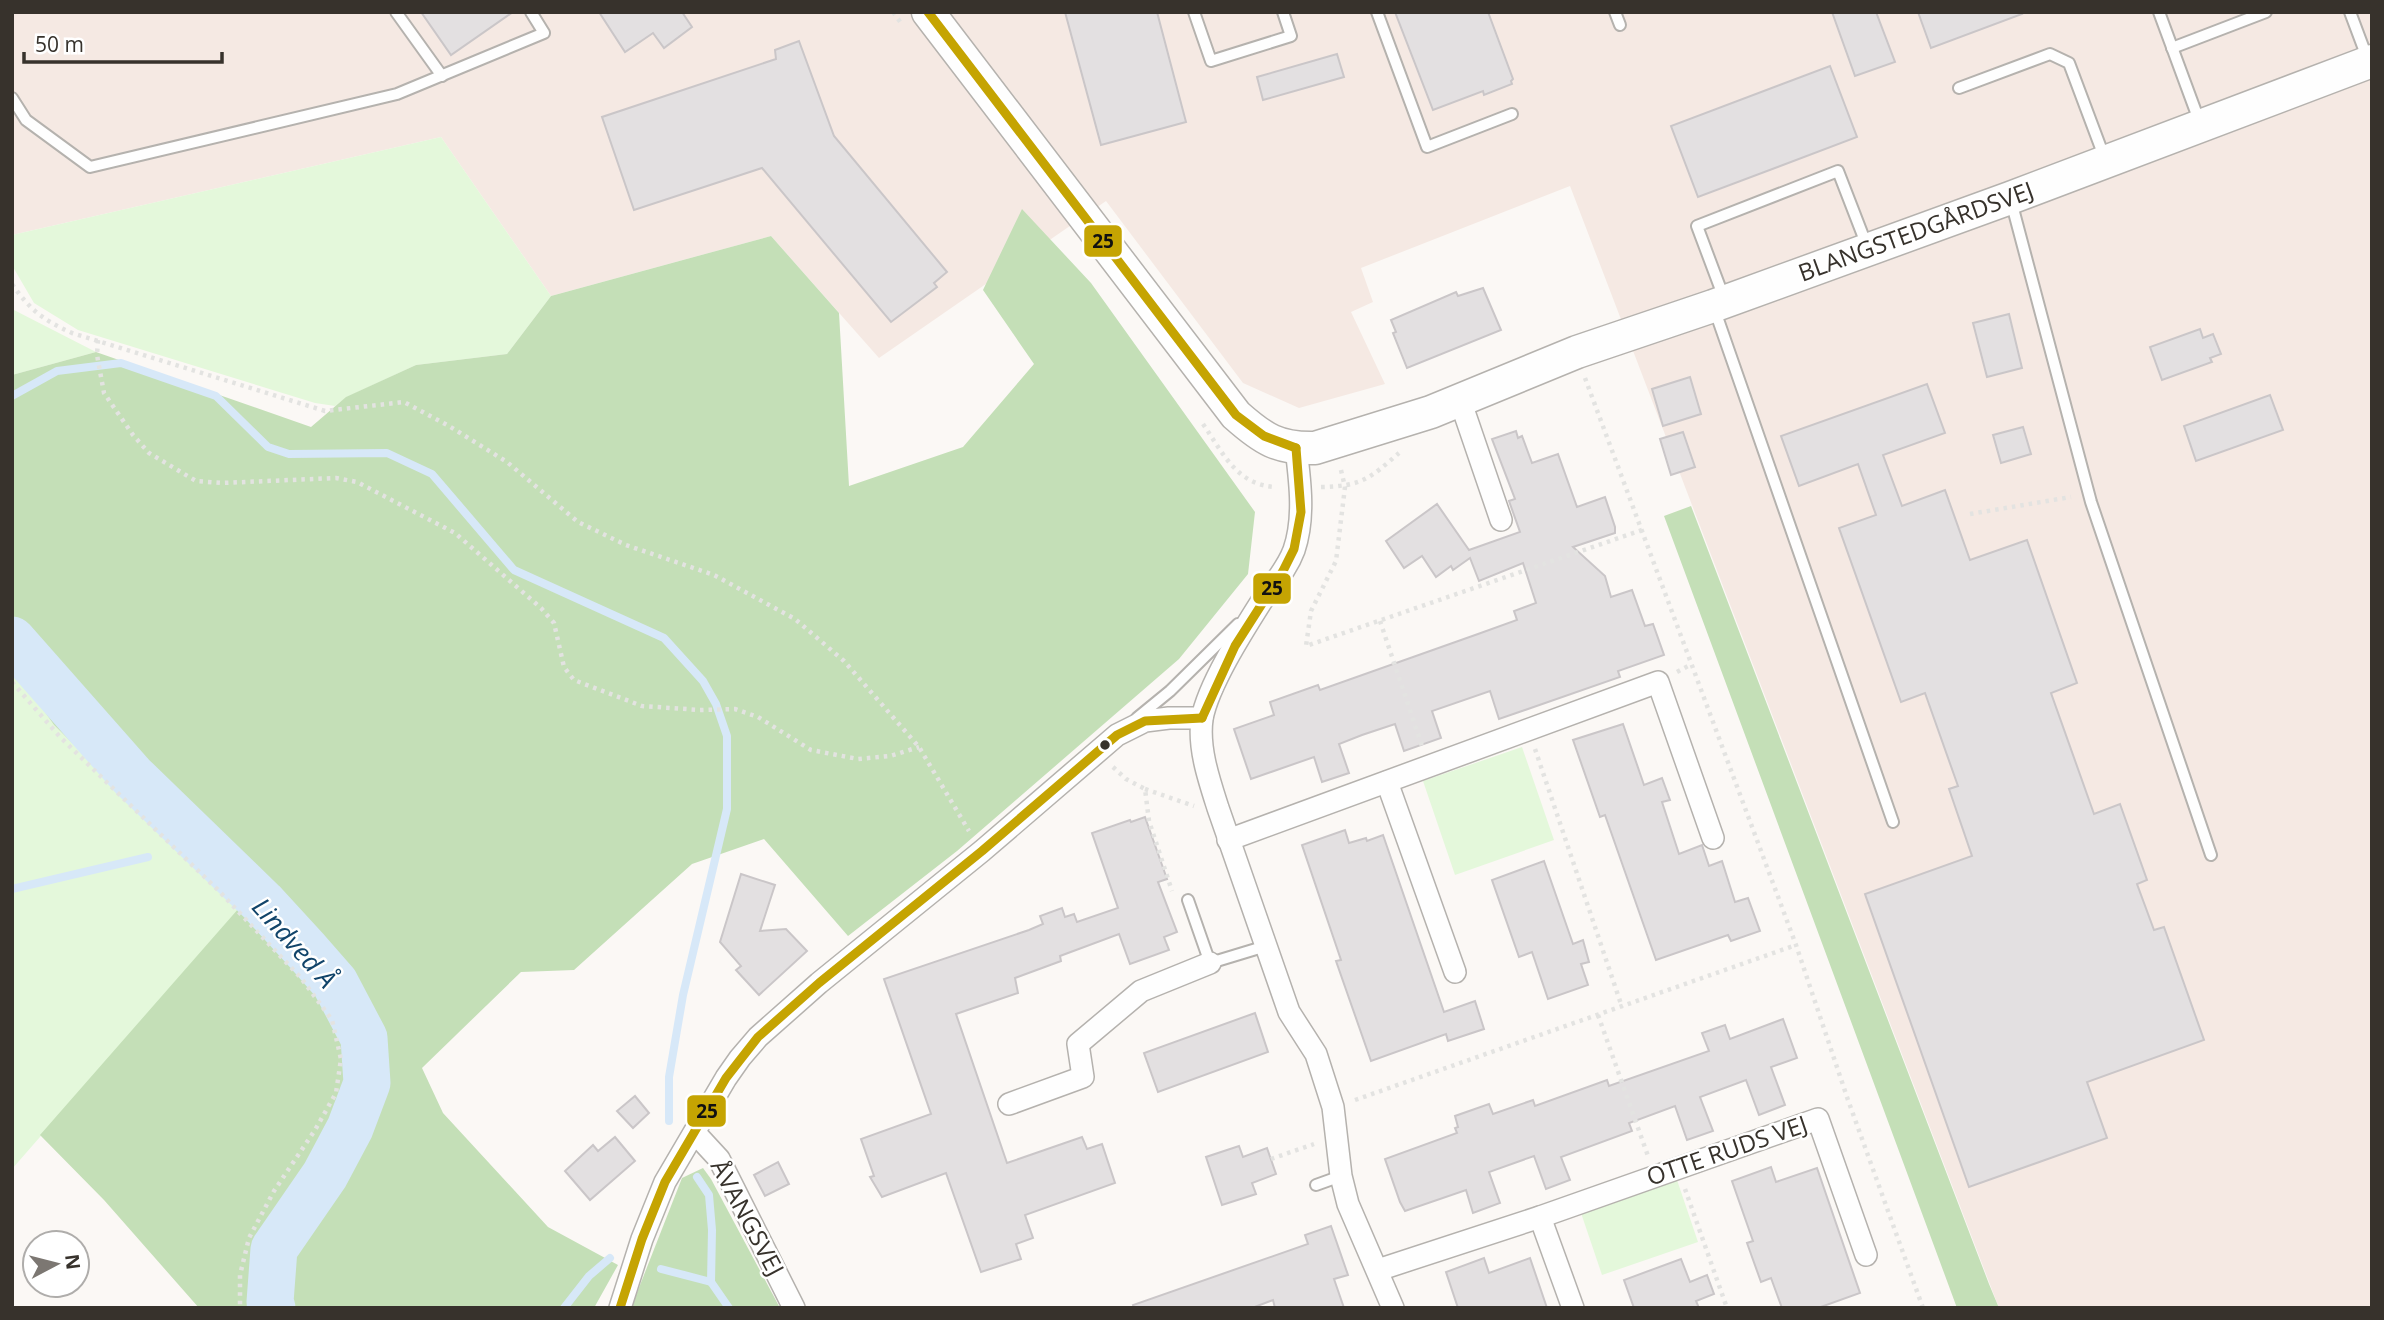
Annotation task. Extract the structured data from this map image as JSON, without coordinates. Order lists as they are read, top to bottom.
{
  "streets": {
    "street": ["BLANGSTEDGÅRDSVEJ", "OTTE RUDS VEJ", "ÅVANGSVEJ"]
  },
  "water": ["Lindved Å"],
  "lines": ["transit line 25"],
  "scale_bar": "50 m",
  "north": "right"
}
